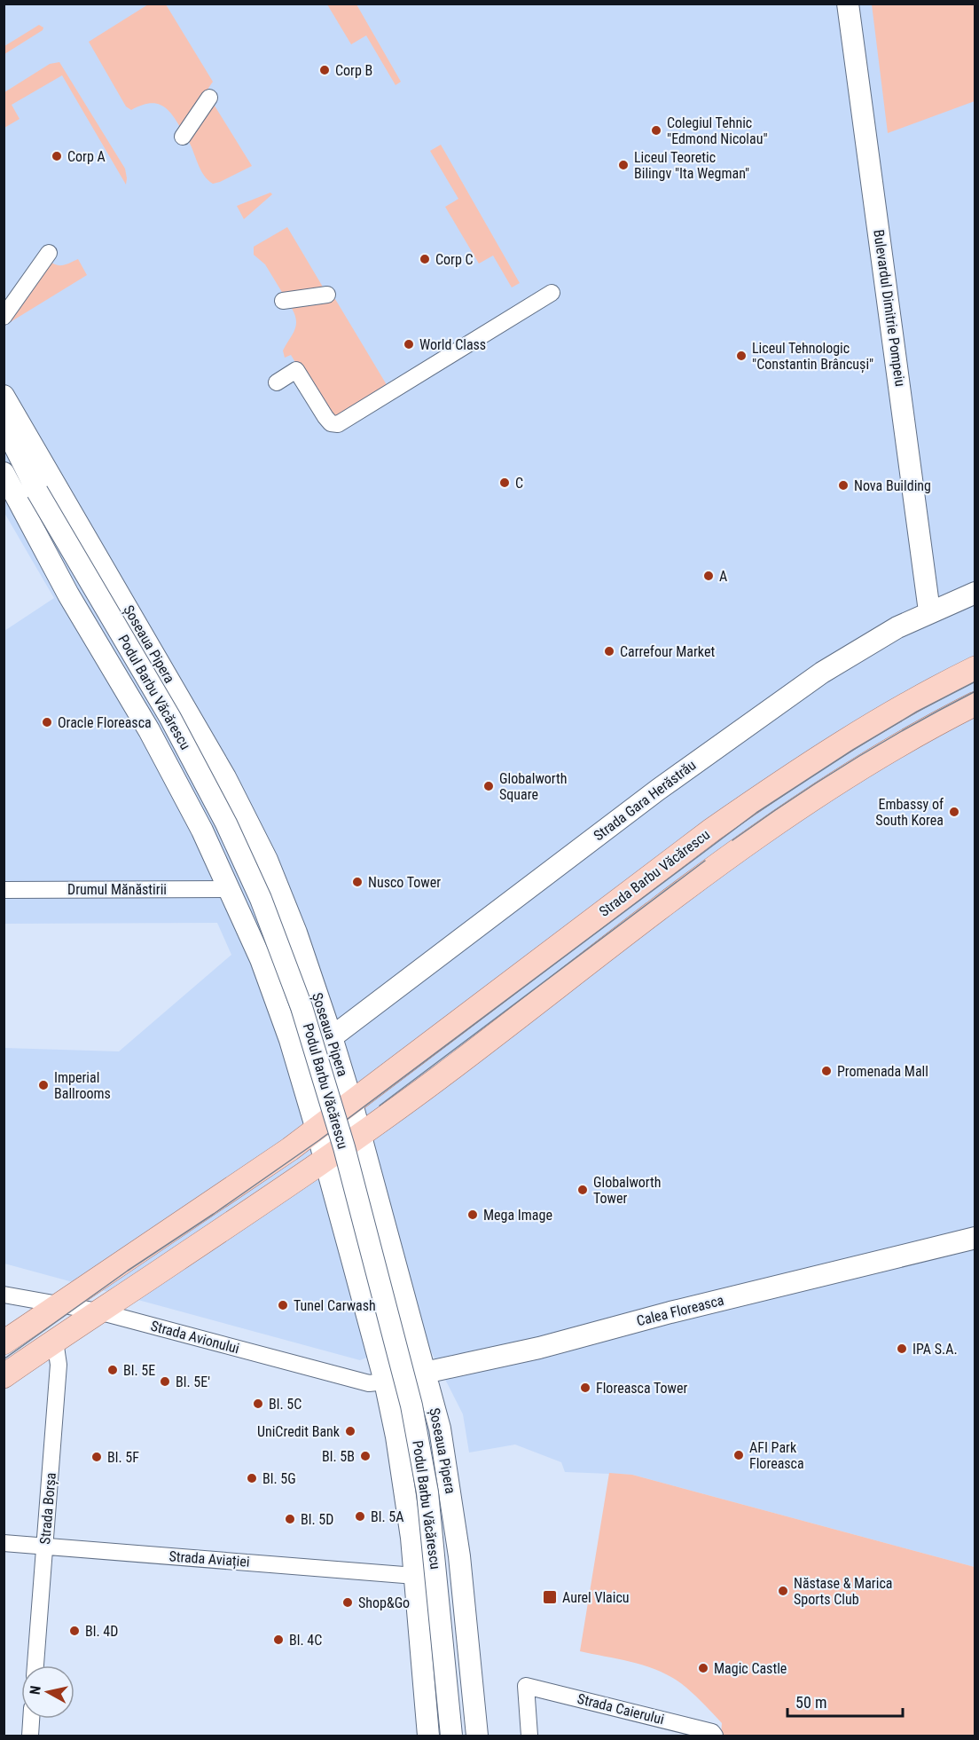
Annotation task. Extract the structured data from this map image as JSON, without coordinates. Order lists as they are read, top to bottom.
{
  "streets": {
    "main road": [
      "Bulevardul Dimitrie Pompeiu",
      "Șoseaua Pipera",
      "Podul Barbu Văcărescu",
      "Strada Gara Herăstrău",
      "Strada Barbu Văcărescu",
      "Calea Floreasca"
    ],
    "street": [
      "Drumul Mănăstirii",
      "Strada Avionului",
      "Strada Borșa",
      "Strada Aviației",
      "Strada Caierului"
    ]
  },
  "crossings": [
    ["Bulevardul Dimitrie Pompeiu", "Strada Gara Herăstrău"],
    ["Șoseaua Pipera", "Strada Gara Herăstrău"],
    ["Șoseaua Pipera", "Strada Barbu Văcărescu"],
    ["Șoseaua Pipera", "Calea Floreasca"],
    ["Strada Barbu Văcărescu", "Strada Avionului"],
    ["Calea Floreasca", "Strada Avionului"],
    ["Strada Borșa", "Strada Aviației"]
  ],
  "places": {
    "other": [
      "Corp B",
      "Colegiul Tehnic \"Edmond Nicolau\"",
      "Corp A",
      "Liceul Teoretic Bilingv \"Ita Wegman\"",
      "Corp C",
      "World Class",
      "Liceul Tehnologic \"Constantin Brâncuși\"",
      "C",
      "Nova Building",
      "A",
      "Carrefour Market",
      "Oracle Floreasca",
      "Globalworth Square",
      "Embassy of South Korea",
      "Nusco Tower",
      "Promenada Mall",
      "Imperial Ballrooms",
      "Globalworth Tower",
      "Mega Image",
      "Tunel Carwash",
      "IPA S.A.",
      "Bl. 5E",
      "Bl. 5E'",
      "Floreasca Tower",
      "Bl. 5C",
      "UniCredit Bank",
      "AFI Park Floreasca",
      "Bl. 5B",
      "Bl. 5F",
      "Bl. 5G",
      "Bl. 5A",
      "Bl. 5D",
      "Năstase & Marica Sports Club",
      "Shop&Go",
      "Bl. 4D",
      "Bl. 4C",
      "Magic Castle"
    ],
    "transit": ["Aurel Vlaicu"]
  },
  "scale_bar": "50 m",
  "north": "left"
}
